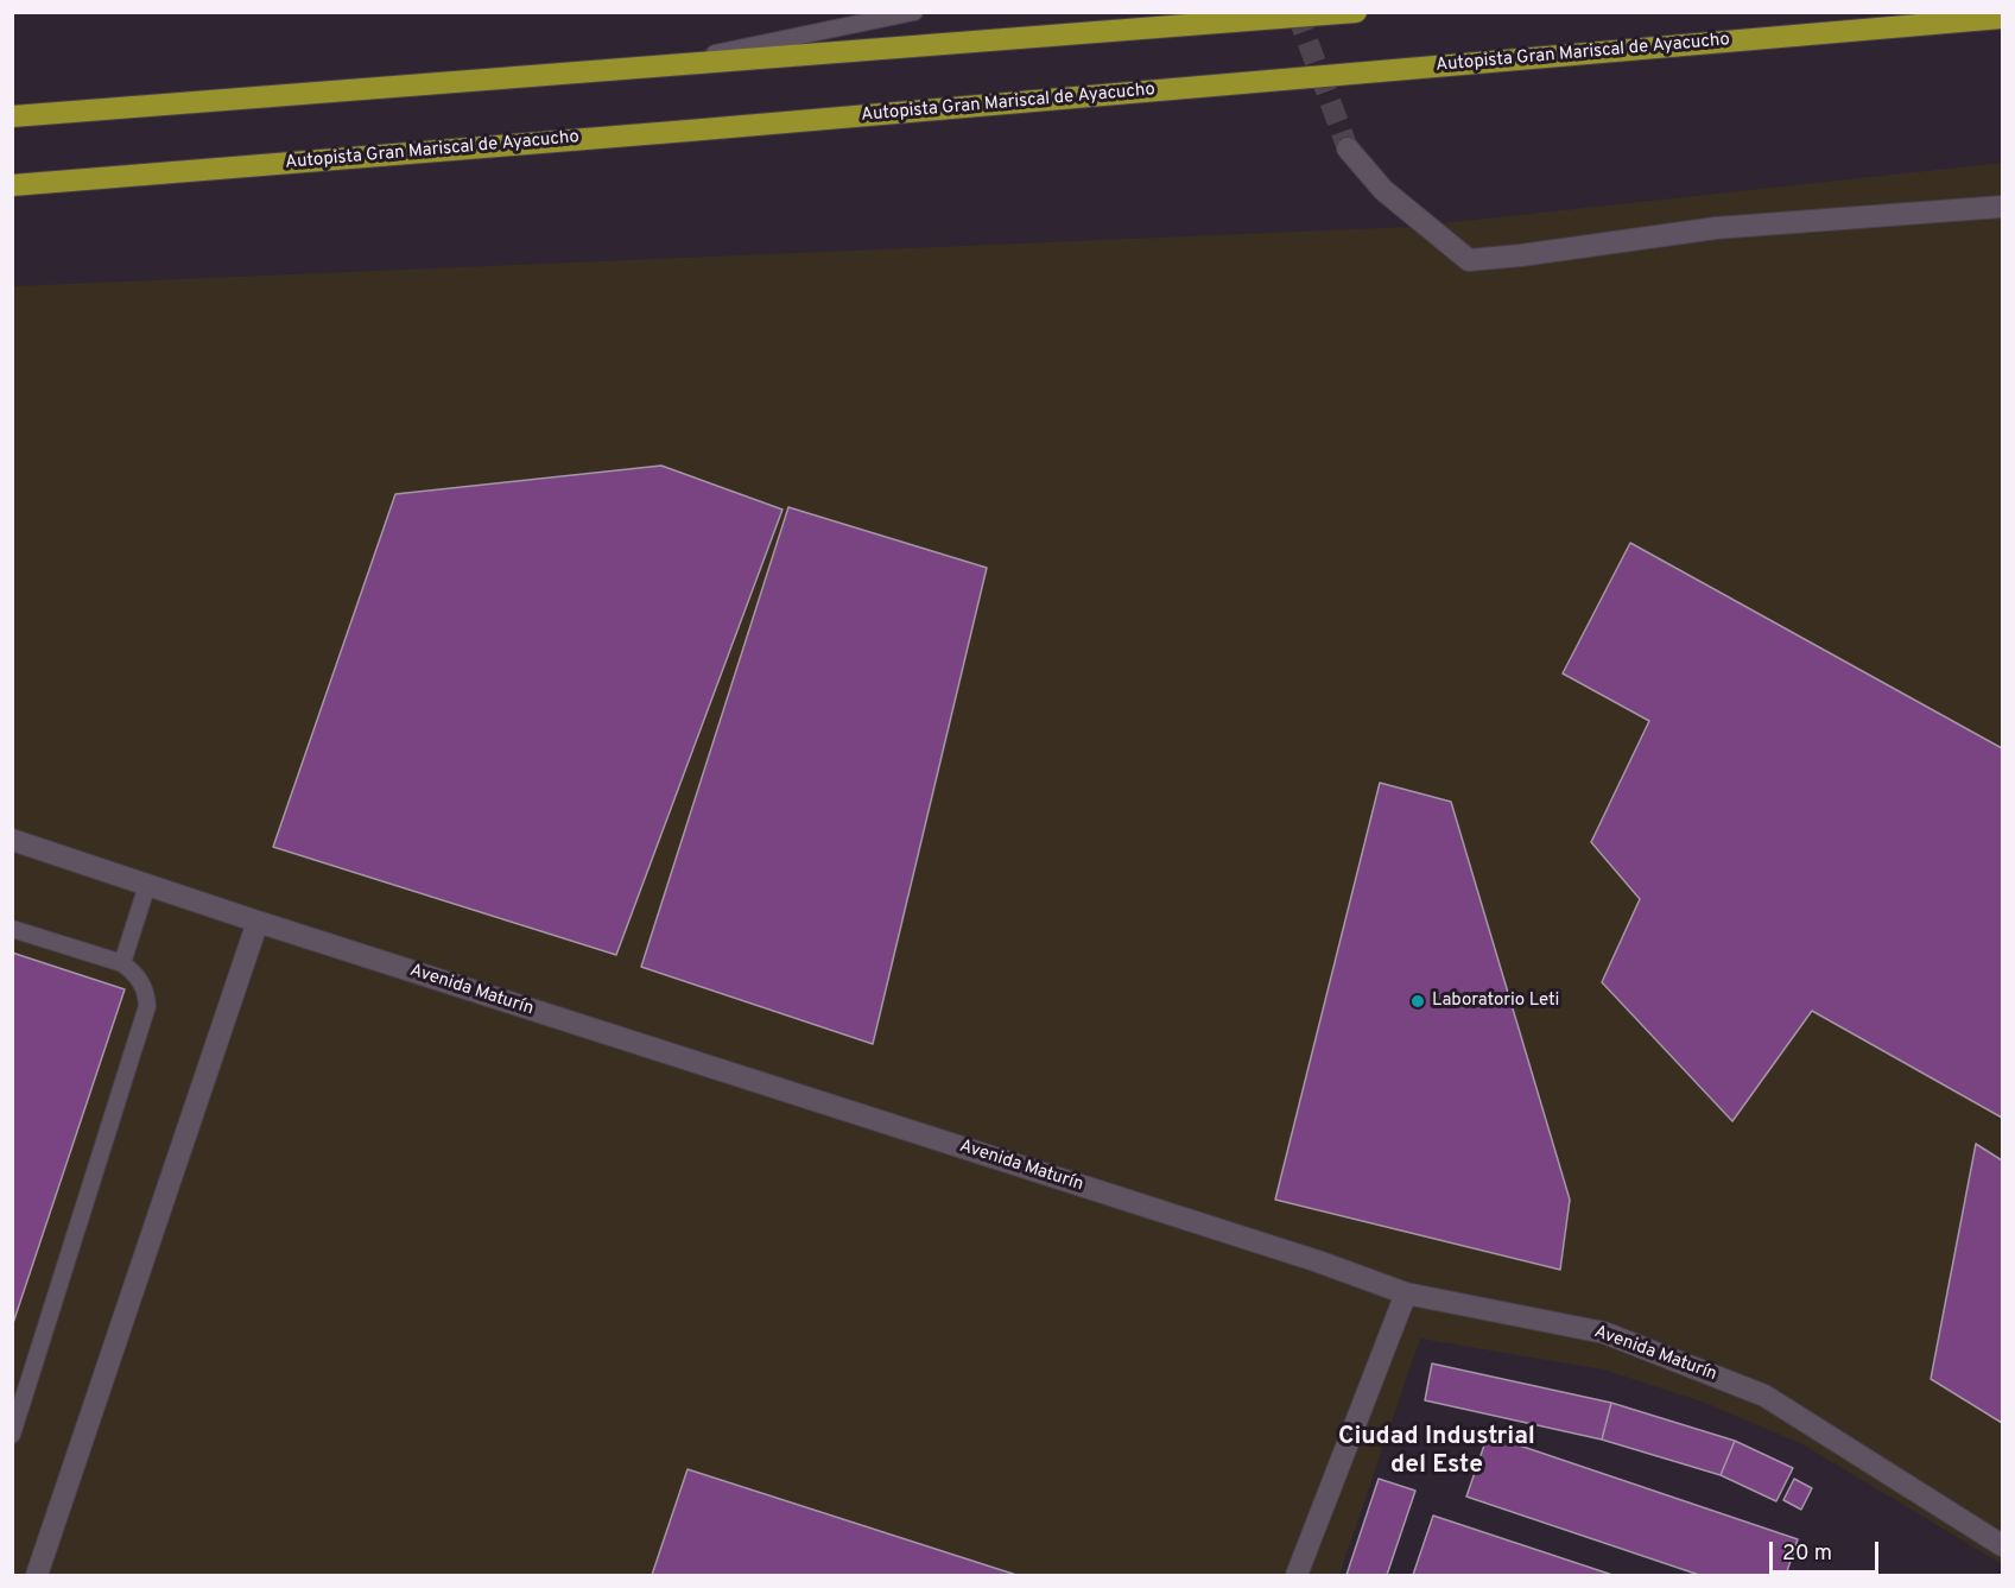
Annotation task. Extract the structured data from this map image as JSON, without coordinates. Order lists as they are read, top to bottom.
{
  "streets": {
    "highway": ["Autopista Gran Mariscal de Ayacucho"],
    "street": ["Avenida Maturín"]
  },
  "districts": ["Ciudad Industrial del Este"],
  "places": ["Laboratorio Leti"],
  "scale_bar": "20 m"
}
